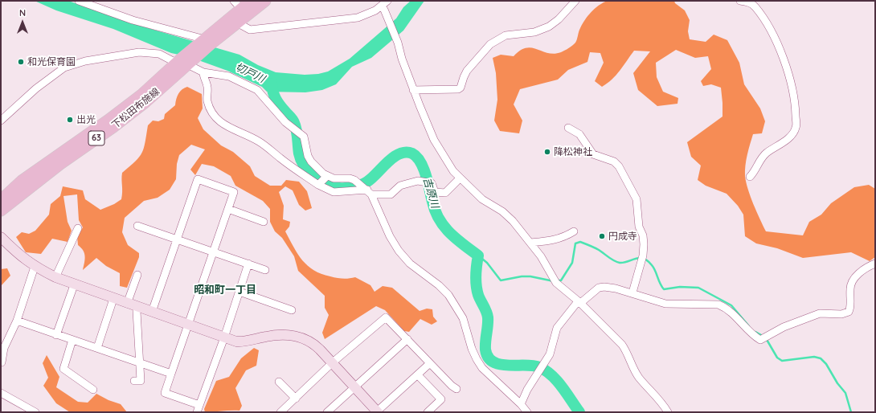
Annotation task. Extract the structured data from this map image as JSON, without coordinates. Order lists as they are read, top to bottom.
{
  "streets": {
    "main road": ["下松田布施線", "63"]
  },
  "districts": ["昭和町一丁目"],
  "water": ["切戸川", "吉原川"],
  "places": [
    "和光保育園",
    "出光",
    "降松神社",
    "円成寺"
  ],
  "north": "top"
}
